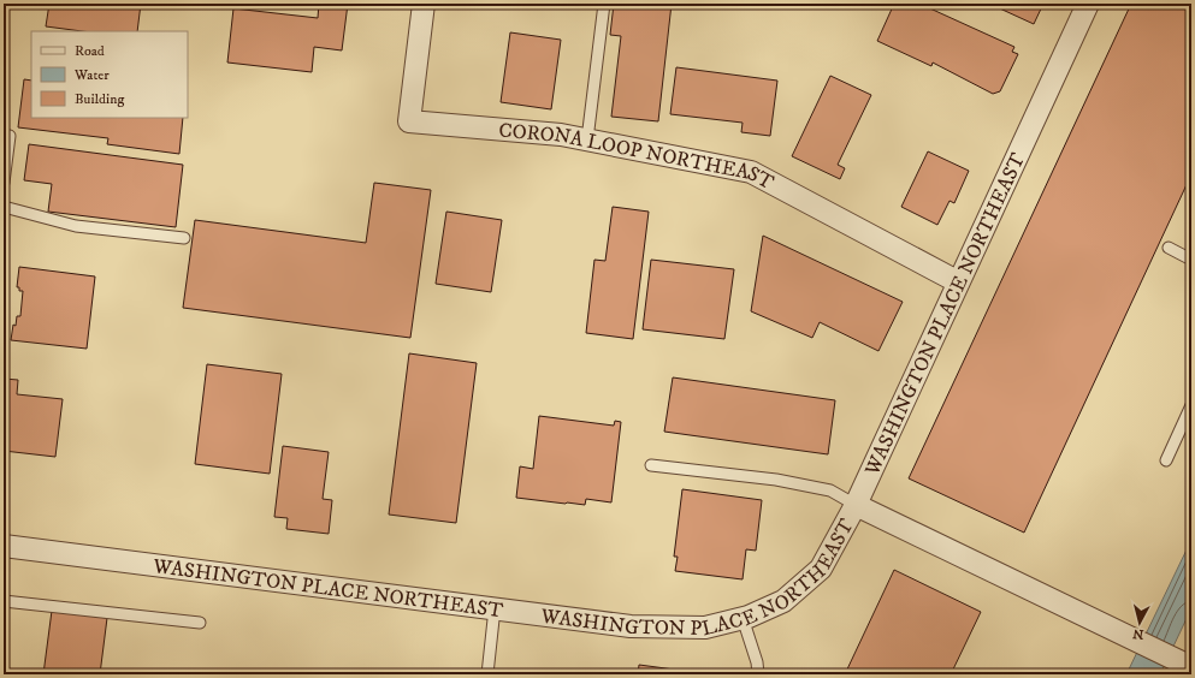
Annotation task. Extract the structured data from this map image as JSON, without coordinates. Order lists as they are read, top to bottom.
{
  "streets": {
    "street": ["CORONA LOOP NORTHEAST", "WASHINGTON PLACE NORTHEAST"]
  },
  "crossings": [
    ["CORONA LOOP NORTHEAST", "WASHINGTON PLACE NORTHEAST"]
  ],
  "legend": ["Road", "Water", "Building"],
  "north": "bottom"
}
